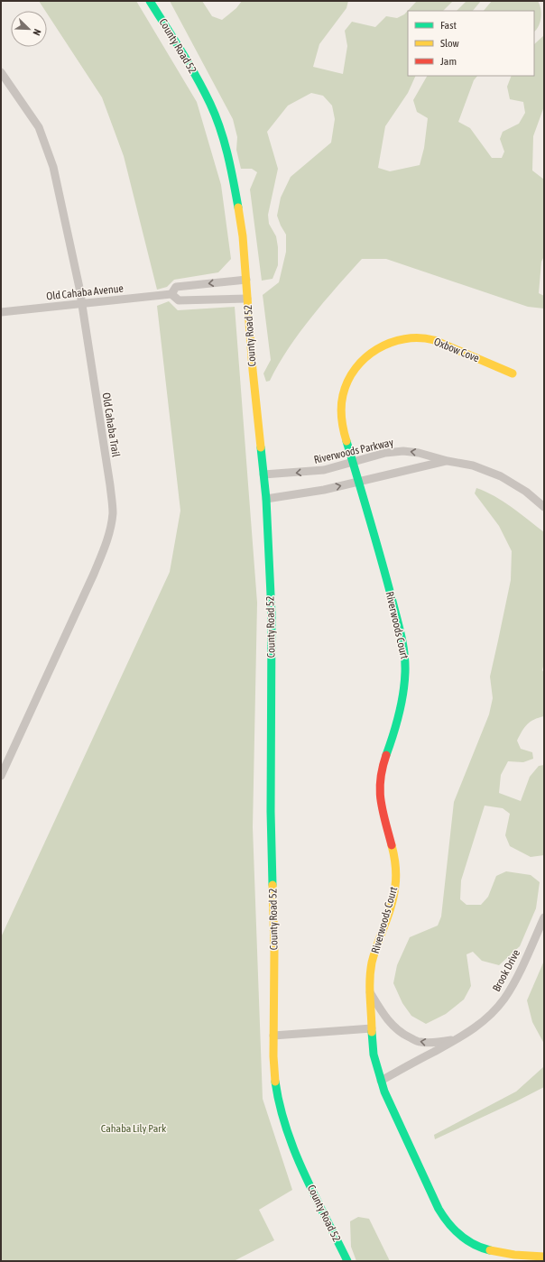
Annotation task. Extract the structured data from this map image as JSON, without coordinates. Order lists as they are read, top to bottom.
{
  "streets": {
    "main road": ["County Road 52", "Oxbow Cove", "Riverwoods Court"],
    "street": [
      "Old Cahaba Avenue",
      "Old Cahaba Trail",
      "Riverwoods Parkway",
      "Brook Drive"
    ]
  },
  "crossings": [
    ["County Road 52", "Old Cahaba Avenue"],
    ["County Road 52", "Riverwoods Parkway"],
    ["Old Cahaba Avenue", "Old Cahaba Trail"],
    ["Oxbow Cove", "Riverwoods Parkway"],
    ["Oxbow Cove", "Riverwoods Court"],
    ["Riverwoods Parkway", "Riverwoods Court"],
    ["Riverwoods Court", "Brook Drive"]
  ],
  "parks": ["Cahaba Lily Park"],
  "legend": ["Fast", "Slow", "Jam"],
  "north": "bottom right"
}
